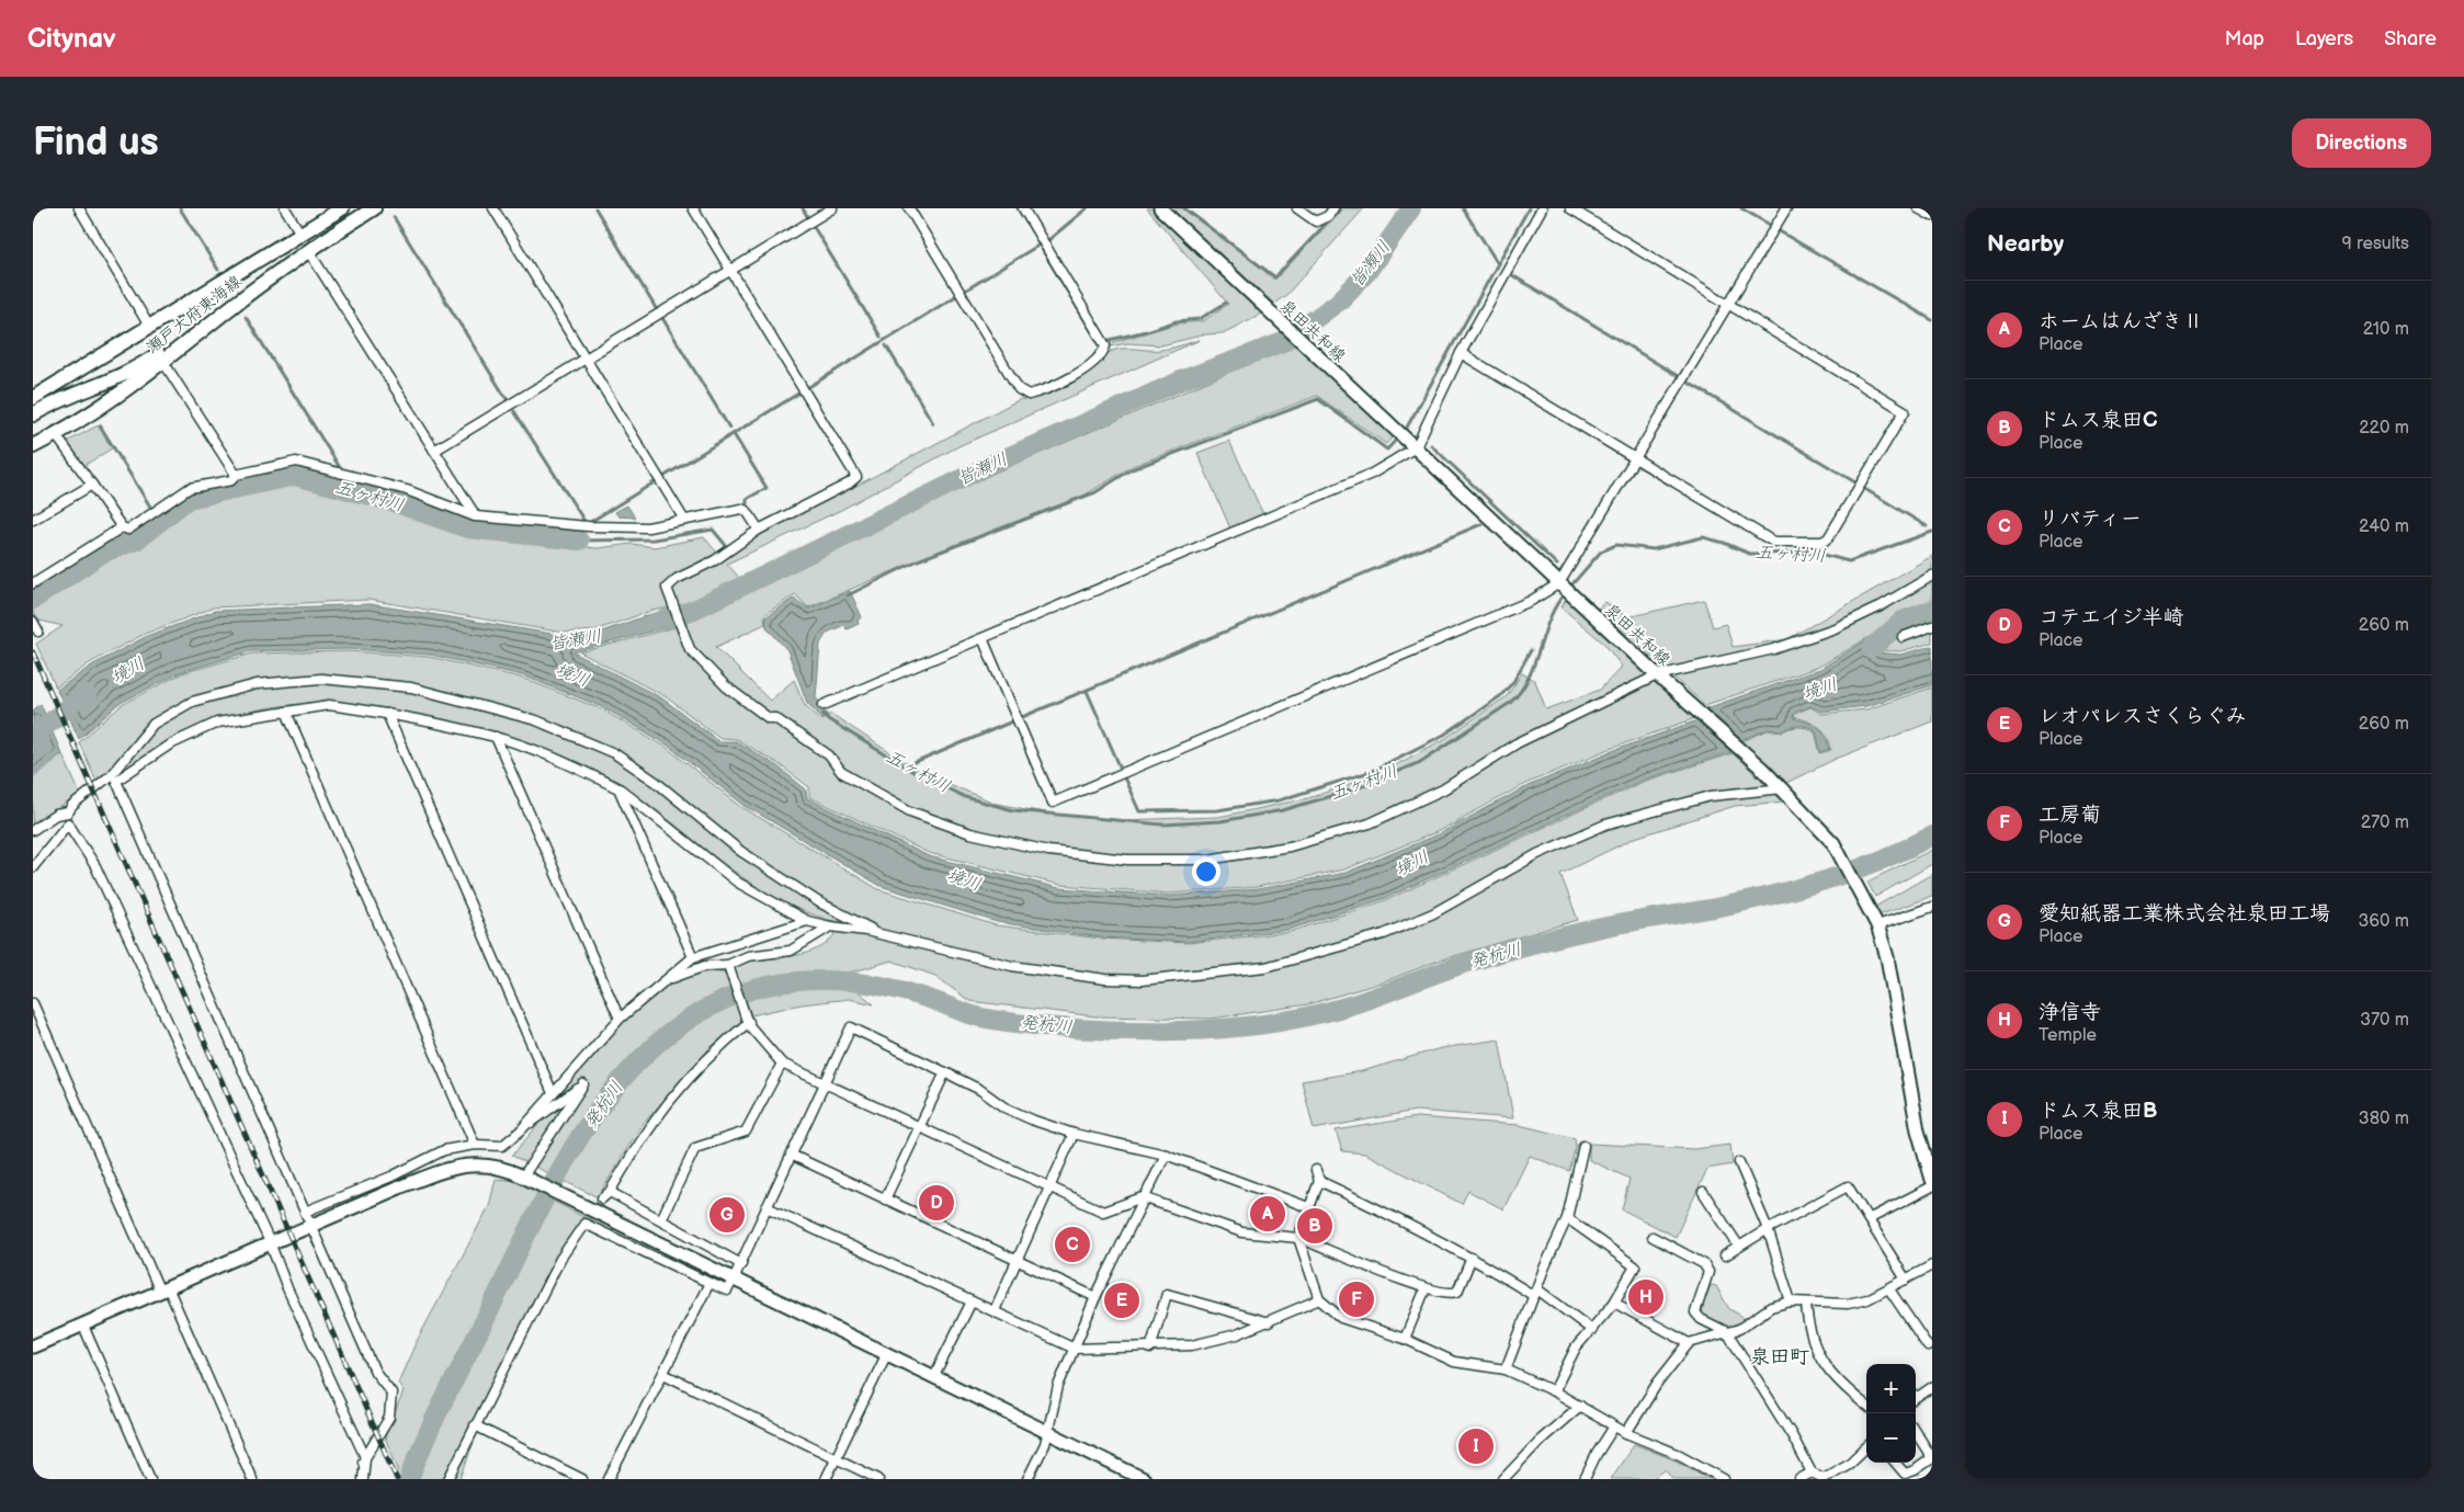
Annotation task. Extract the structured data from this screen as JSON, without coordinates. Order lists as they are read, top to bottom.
{
  "streets": {
    "main road": ["瀬戸大府東海線", "泉田共和線"]
  },
  "districts": ["泉田町"],
  "water": [
    "皆瀬川",
    "五ヶ村川",
    "境川",
    "発杭川"
  ],
  "page": {
    "header": "Citynav",
    "nav": ["Map", "Layers", "Share"],
    "buttons": "Directions",
    "title": "Find us",
    "heading": ["Nearby", "9 results"],
    "list": [
      {
        "mark": "A",
        "name": "ホームはんざきⅡ",
        "note": "Place",
        "value": "210 m"
      },
      {
        "mark": "B",
        "name": "ドムス泉田C",
        "note": "Place",
        "value": "220 m"
      },
      {
        "mark": "C",
        "name": "リバティー",
        "note": "Place",
        "value": "240 m"
      },
      {
        "mark": "D",
        "name": "コテエイジ半崎",
        "note": "Place",
        "value": "260 m"
      },
      {
        "mark": "E",
        "name": "レオパレスさくらぐみ",
        "note": "Place",
        "value": "260 m"
      },
      {
        "mark": "F",
        "name": "工房葡",
        "note": "Place",
        "value": "270 m"
      },
      {
        "mark": "G",
        "name": "愛知紙器工業株式会社泉田工場",
        "note": "Place",
        "value": "360 m"
      },
      {
        "mark": "H",
        "name": "浄信寺",
        "note": "Temple",
        "value": "370 m"
      },
      {
        "mark": "I",
        "name": "ドムス泉田B",
        "note": "Place",
        "value": "380 m"
      }
    ],
    "pins": [
      "D",
      "A",
      "G",
      "B",
      "C",
      "H",
      "F",
      "E",
      "I"
    ],
    "map_buttons": ["+", "−"]
  }
}
